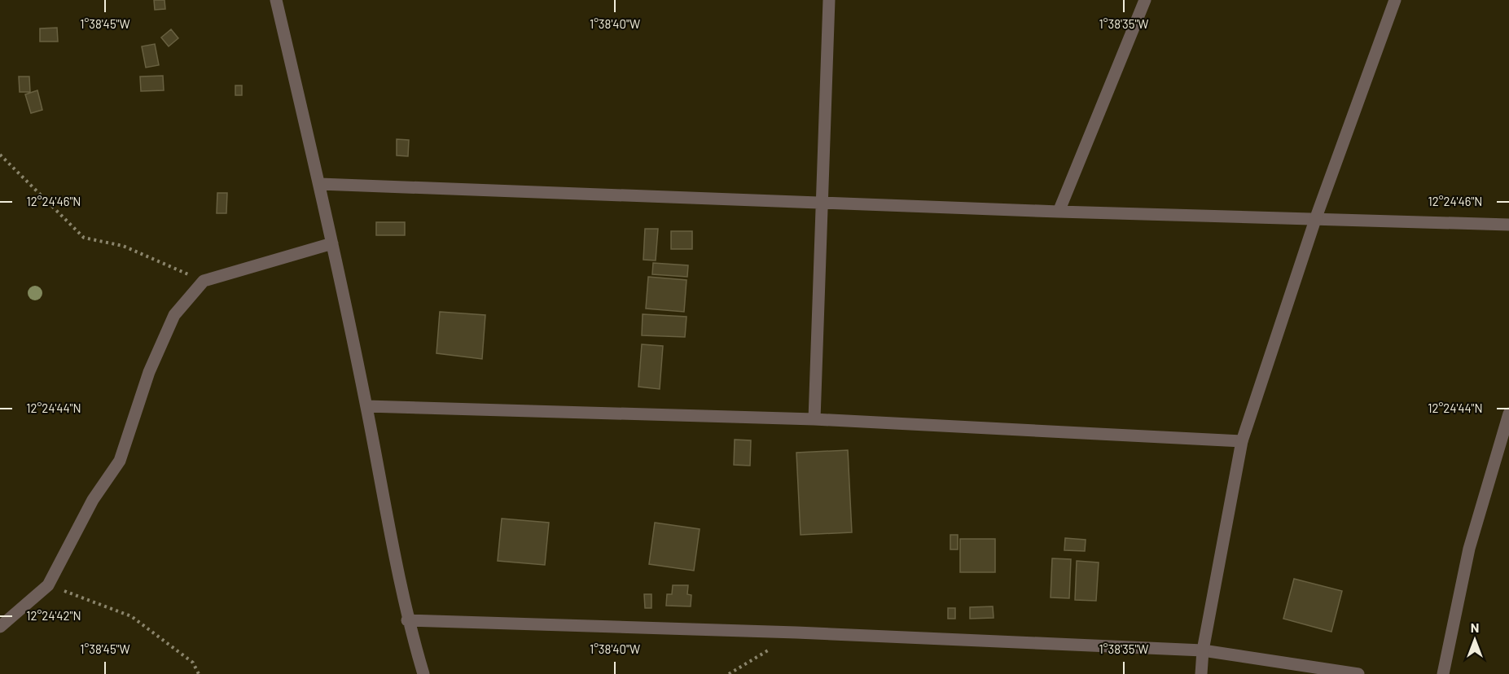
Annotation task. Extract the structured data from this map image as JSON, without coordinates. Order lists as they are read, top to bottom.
{
  "north": "top",
  "coordinates": [
    "1°38'45\"W",
    "1°38'40\"W",
    "1°38'35\"W",
    "12°24'46\"N",
    "12°24'44\"N",
    "12°24'42\"N"
  ]
}
